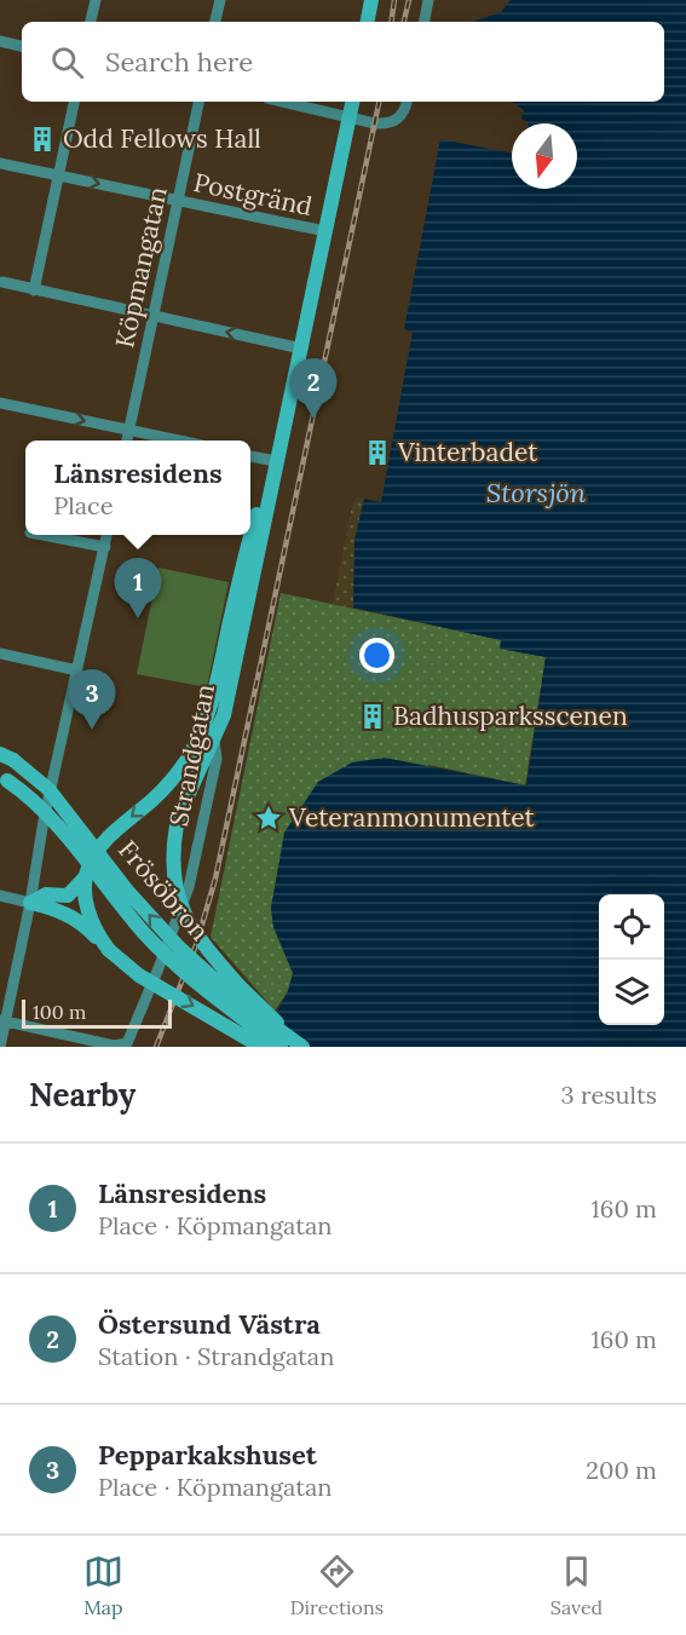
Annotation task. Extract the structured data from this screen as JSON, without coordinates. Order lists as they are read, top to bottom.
{
  "streets": {
    "main road": ["Strandgatan", "Frösöbron"],
    "street": ["Postgränd", "Köpmangatan"]
  },
  "crossings": [
    ["Postgränd", "Köpmangatan"],
    ["Postgränd", "Strandgatan"]
  ],
  "one_way": ["Postgränd"],
  "water": ["Storsjön"],
  "places": {
    "building": ["Odd Fellows Hall", "Vinterbadet", "Badhusparksscenen"],
    "place": ["Veteranmonumentet"]
  },
  "scale_bar": "100 m",
  "north": "bottom",
  "page": {
    "search": "Search here",
    "pins": ["2", "1", "3"],
    "popup": ["Länsresidens", "Place"],
    "scale": "100 m",
    "heading": ["Nearby", "3 results"],
    "list": [
      {
        "mark": "1",
        "name": "Länsresidens",
        "note": "Place · Köpmangatan",
        "value": "160 m"
      },
      {
        "mark": "2",
        "name": "Östersund Västra",
        "note": "Station · Strandgatan",
        "value": "160 m"
      },
      {
        "mark": "3",
        "name": "Pepparkakshuset",
        "note": "Place · Köpmangatan",
        "value": "200 m"
      }
    ],
    "nav": ["Map", "Directions", "Saved"]
  }
}
